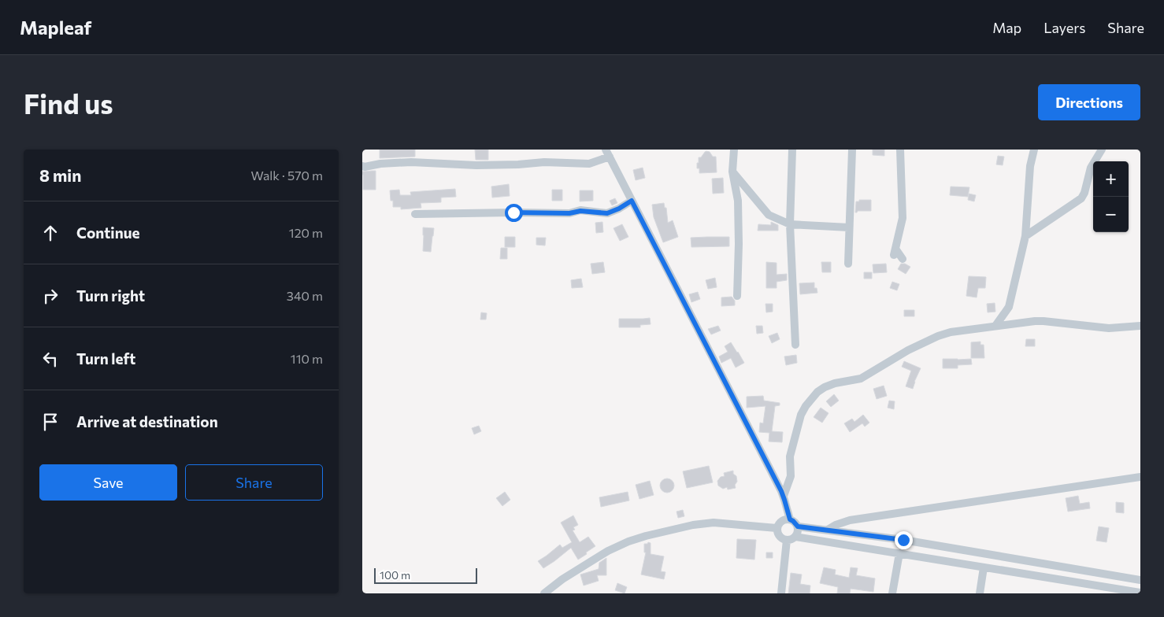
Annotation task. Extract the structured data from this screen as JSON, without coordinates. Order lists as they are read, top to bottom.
{
  "scale_bar": "100 m",
  "page": {
    "header": "Mapleaf",
    "nav": ["Map", "Layers", "Share"],
    "buttons": [
      "Directions",
      ["Save", "Share"]
    ],
    "title": "Find us",
    "heading": ["8 min", "Walk · 570 m"],
    "map_buttons": ["+", "−"],
    "list": [
      ["Continue", "120 m"],
      ["Turn right", "340 m"],
      ["Turn left", "110 m"],
      "Arrive at destination"
    ],
    "scale": "100 m"
  }
}
